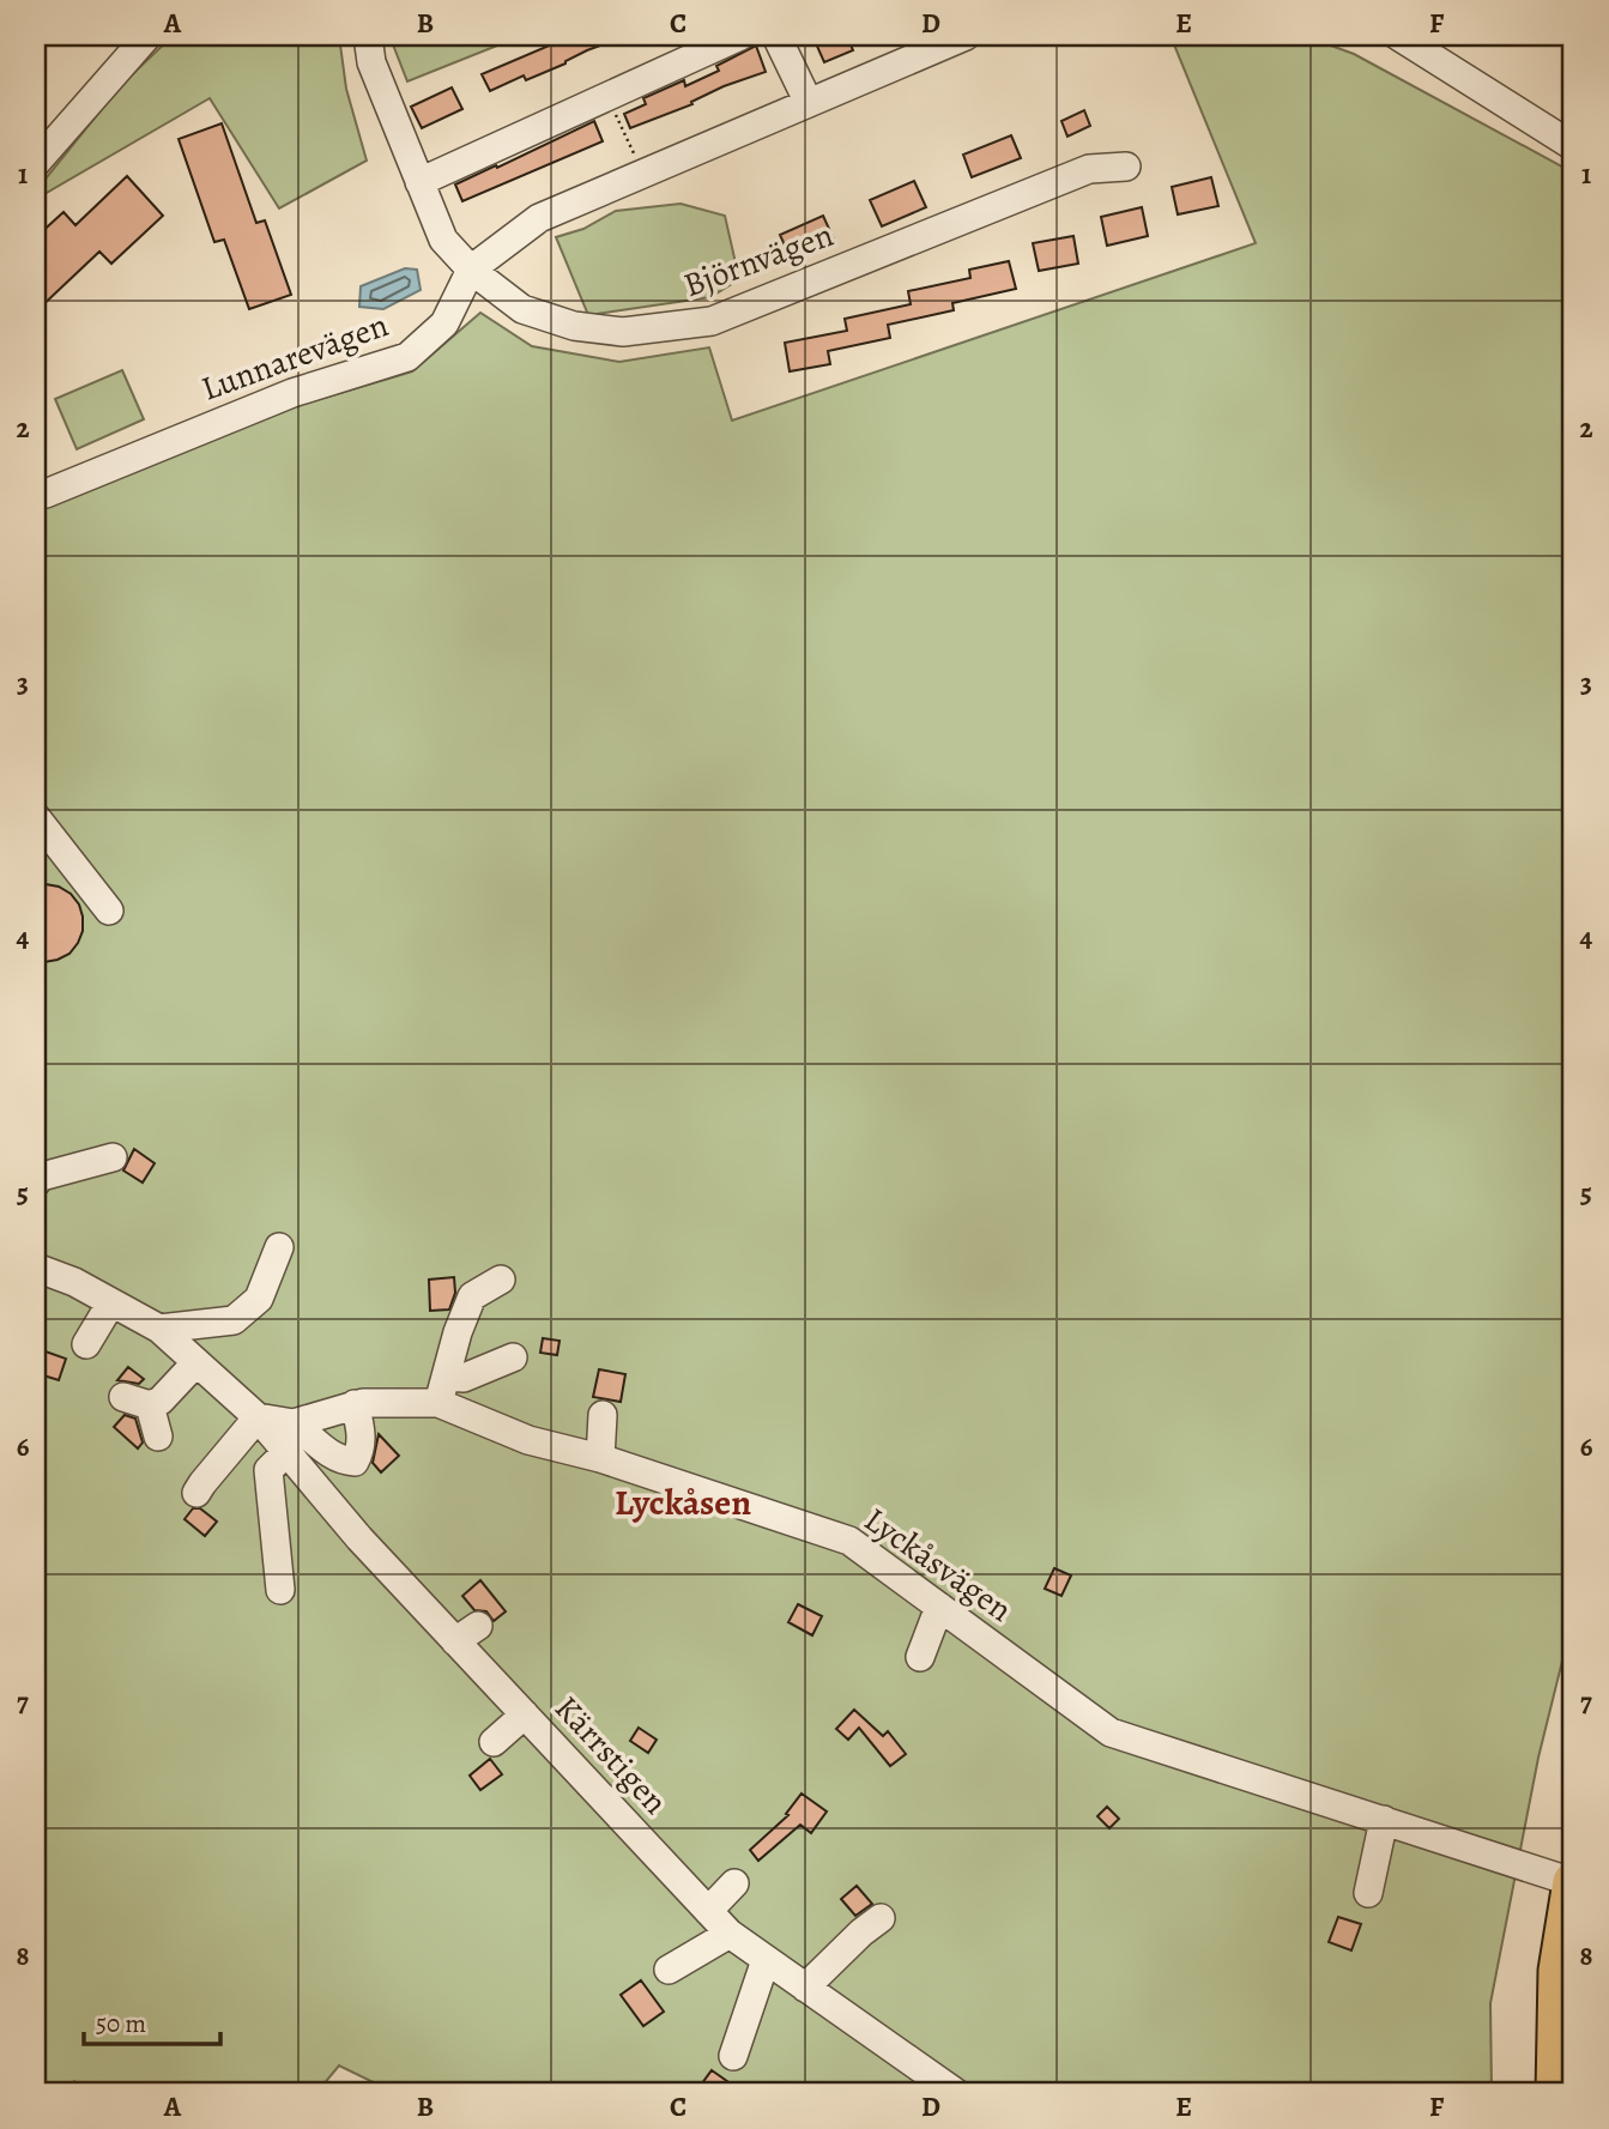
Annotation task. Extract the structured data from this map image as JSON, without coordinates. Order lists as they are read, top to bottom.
{
  "streets": {
    "street": [
      "Björnvägen",
      "Lunnarevägen",
      "Lyckåsvägen",
      "Kärrstigen"
    ]
  },
  "crossings": [
    ["Björnvägen", "Lunnarevägen"],
    ["Lyckåsvägen", "Kärrstigen"]
  ],
  "districts": ["Lyckåsen"],
  "scale_bar": "50 m",
  "grid": {
    "columns": [
      "A",
      "B",
      "C",
      "D",
      "E",
      "F"
    ],
    "rows": [
      "1",
      "2",
      "3",
      "4",
      "5",
      "6",
      "7",
      "8"
    ]
  }
}
